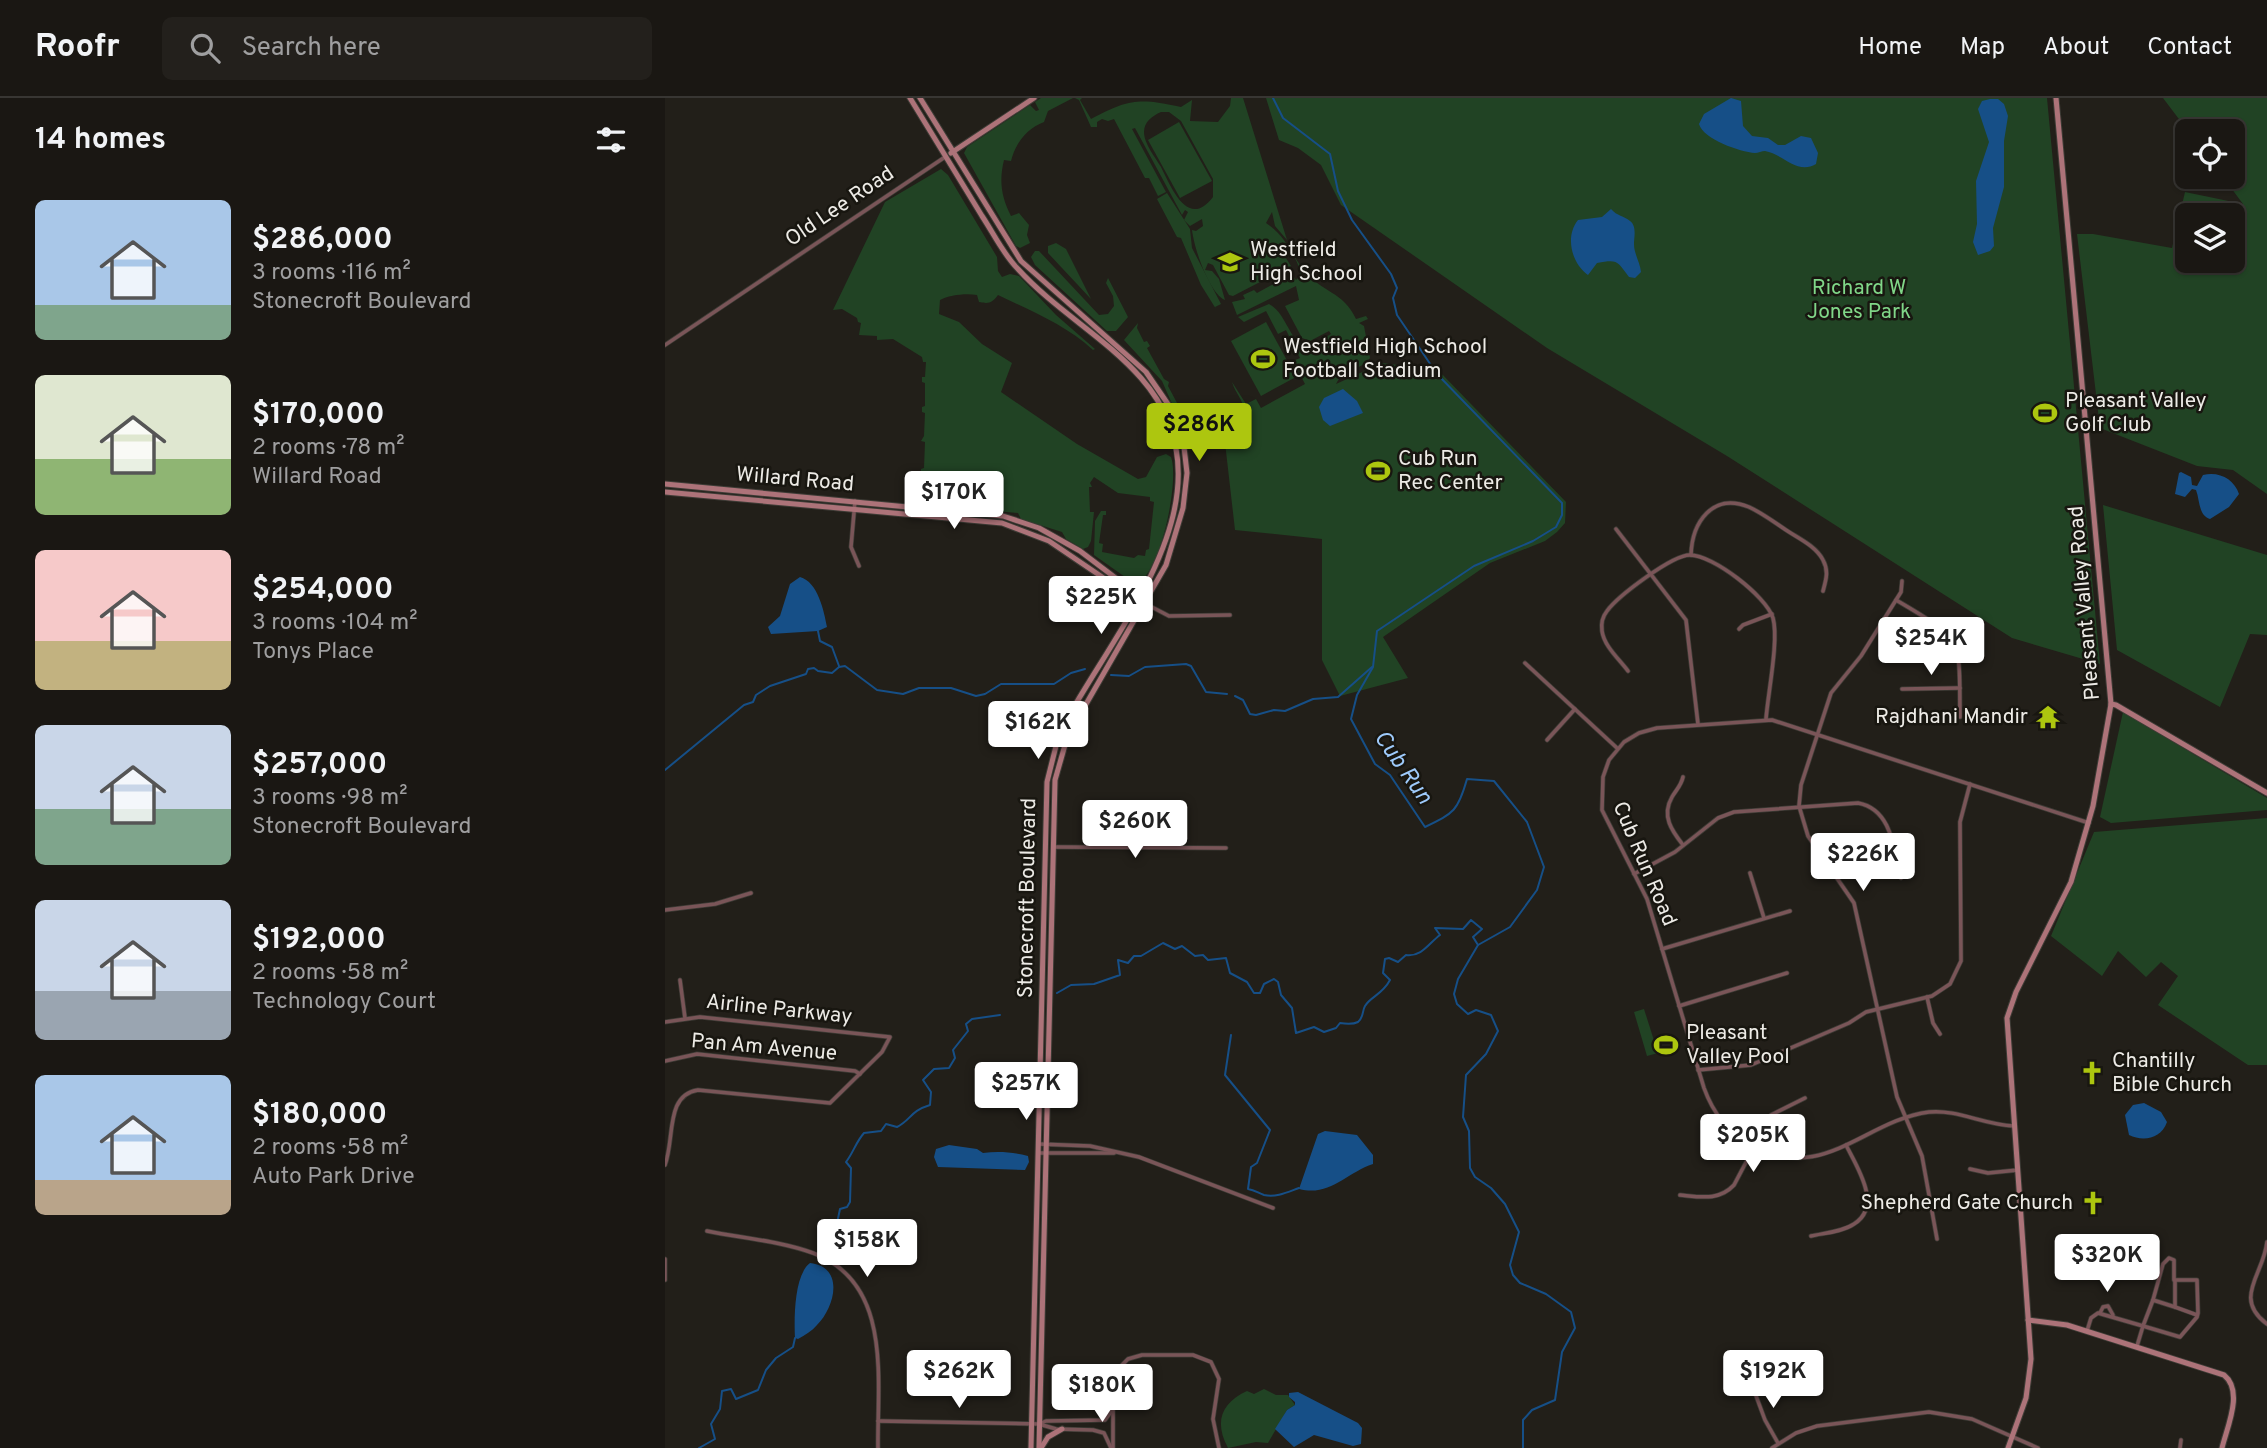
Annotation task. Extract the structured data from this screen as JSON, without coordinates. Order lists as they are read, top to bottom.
{
  "streets": {
    "main road": [
      "Old Lee Road",
      "Willard Road",
      "Pleasant Valley Road",
      "Stonecroft Boulevard"
    ],
    "street": ["Cub Run Road", "Airline Parkway", "Pan Am Avenue"]
  },
  "crossings": [
    ["Old Lee Road", "Stonecroft Boulevard"],
    ["Willard Road", "Stonecroft Boulevard"],
    ["Pleasant Valley Road", "Cub Run Road"],
    ["Airline Parkway", "Pan Am Avenue"]
  ],
  "water": ["Cub Run"],
  "parks": ["Richard W Jones Park"],
  "places": {
    "school or university": ["Westfield High School"],
    "sports": [
      "Westfield High School Football Stadium",
      "Pleasant Valley Golf Club",
      "Cub Run Rec Center",
      "Pleasant Valley Pool"
    ],
    "temple": ["Rajdhani Mandir"],
    "church": ["Chantilly Bible Church", "Shepherd Gate Church"]
  },
  "page": {
    "header": "Roofr",
    "search": "Search here",
    "nav": [
      "Home",
      "Map",
      "About",
      "Contact"
    ],
    "heading": "14 homes",
    "list": [
      {
        "name": "$286,000",
        "note": "3 rooms · 116 m² · Stonecroft Boulevard"
      },
      {
        "name": "$170,000",
        "note": "2 rooms · 78 m² · Willard Road"
      },
      {
        "name": "$254,000",
        "note": "3 rooms · 104 m² · Tonys Place"
      },
      {
        "name": "$257,000",
        "note": "3 rooms · 98 m² · Stonecroft Boulevard"
      },
      {
        "name": "$192,000",
        "note": "2 rooms · 58 m² · Technology Court"
      },
      {
        "name": "$180,000",
        "note": "2 rooms · 58 m² · Auto Park Drive"
      }
    ],
    "price": [
      "$286K",
      "$170K",
      "$225K",
      "$254K",
      "$162K",
      "$260K",
      "$226K",
      "$257K",
      "$205K",
      "$158K",
      "$320K",
      "$262K",
      "$192K",
      "$180K"
    ]
  }
}
